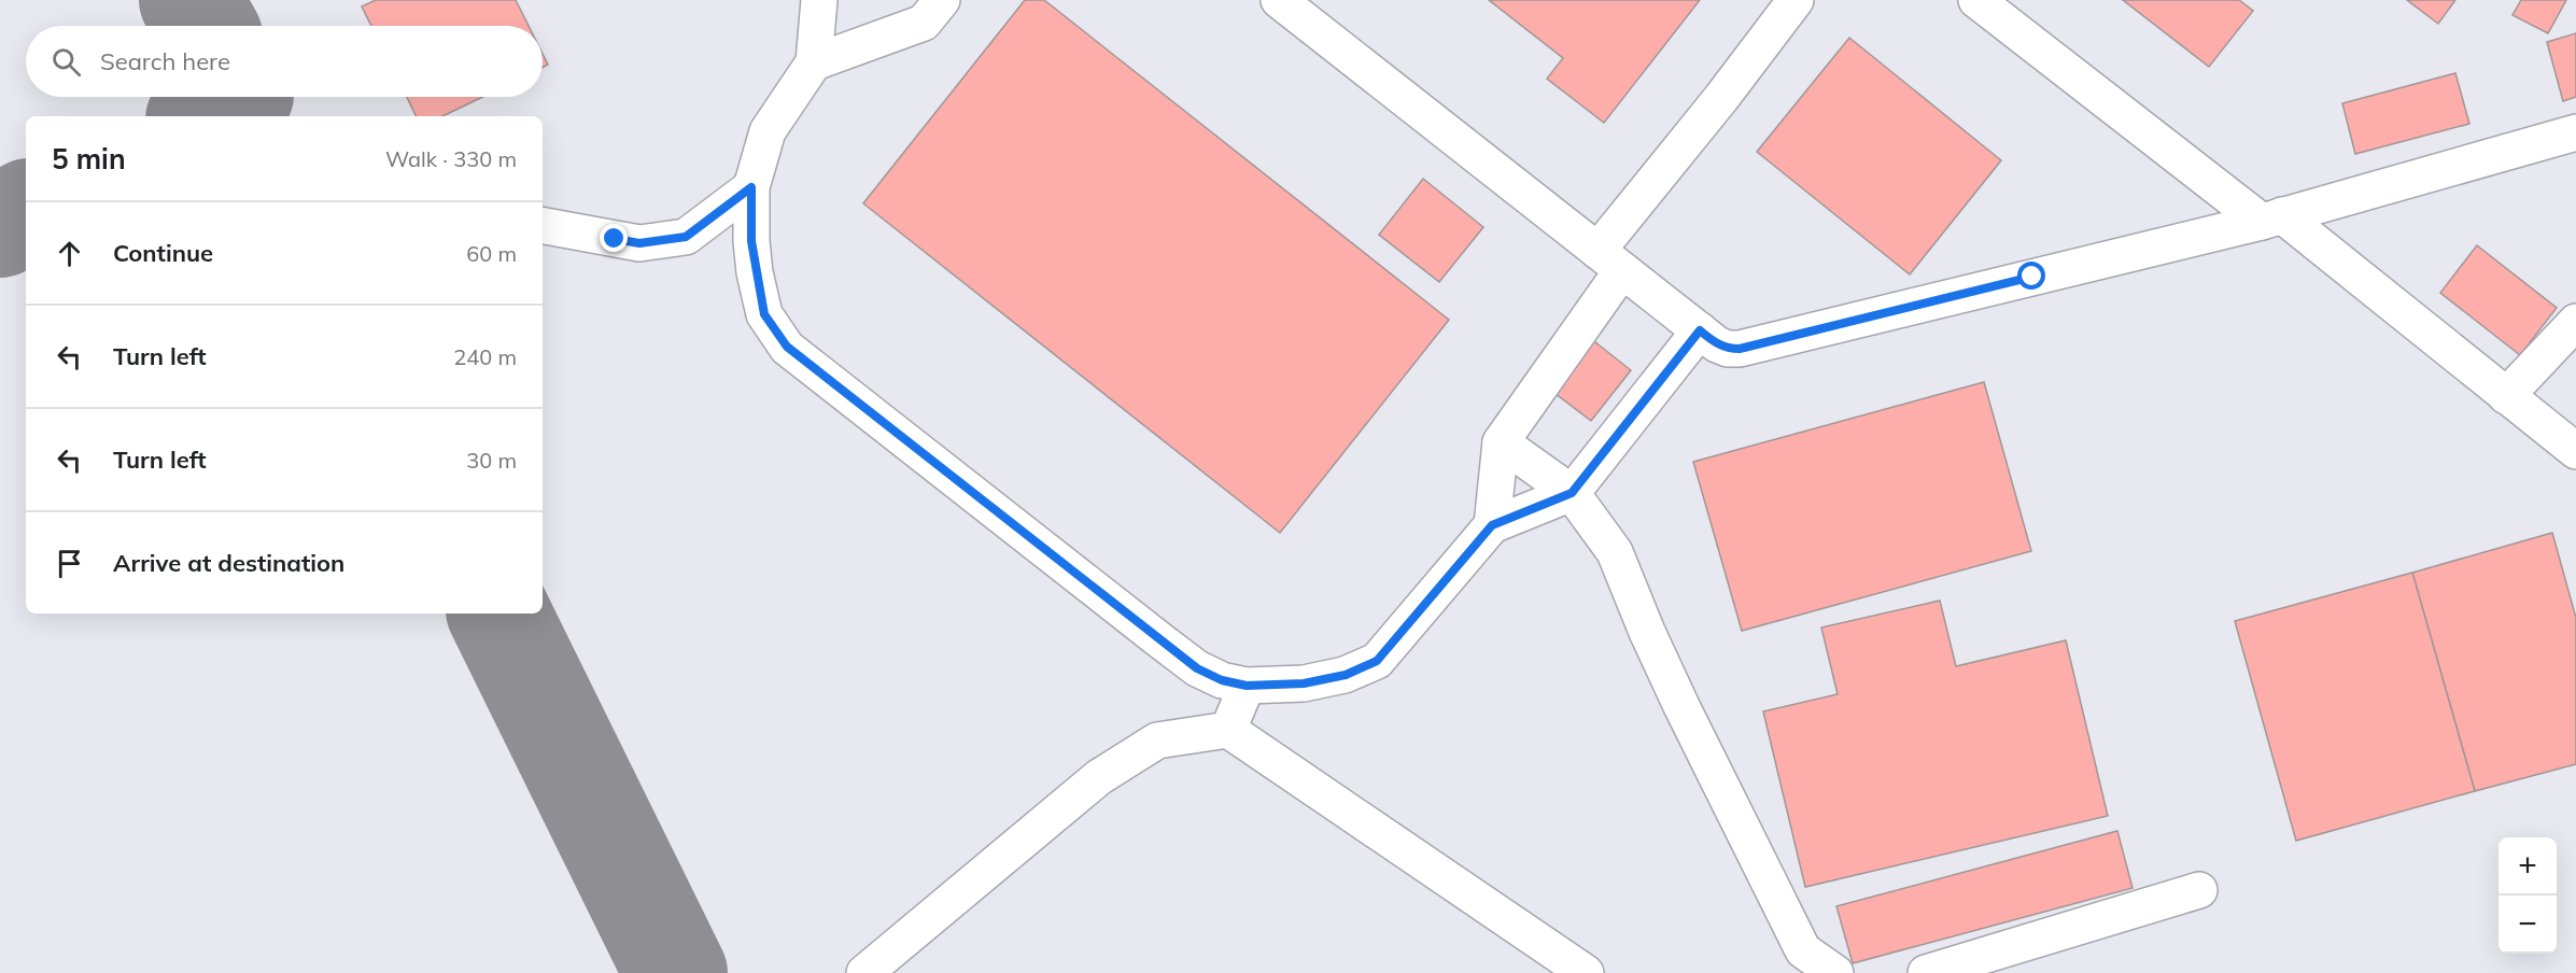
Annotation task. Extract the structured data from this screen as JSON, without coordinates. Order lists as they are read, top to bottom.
{
  "page": {
    "search": "Search here",
    "heading": ["5 min", "Walk · 330 m"],
    "list": [
      ["Continue", "60 m"],
      ["Turn left", "240 m"],
      ["Turn left", "30 m"],
      "Arrive at destination"
    ],
    "map_buttons": ["+", "−"]
  }
}
